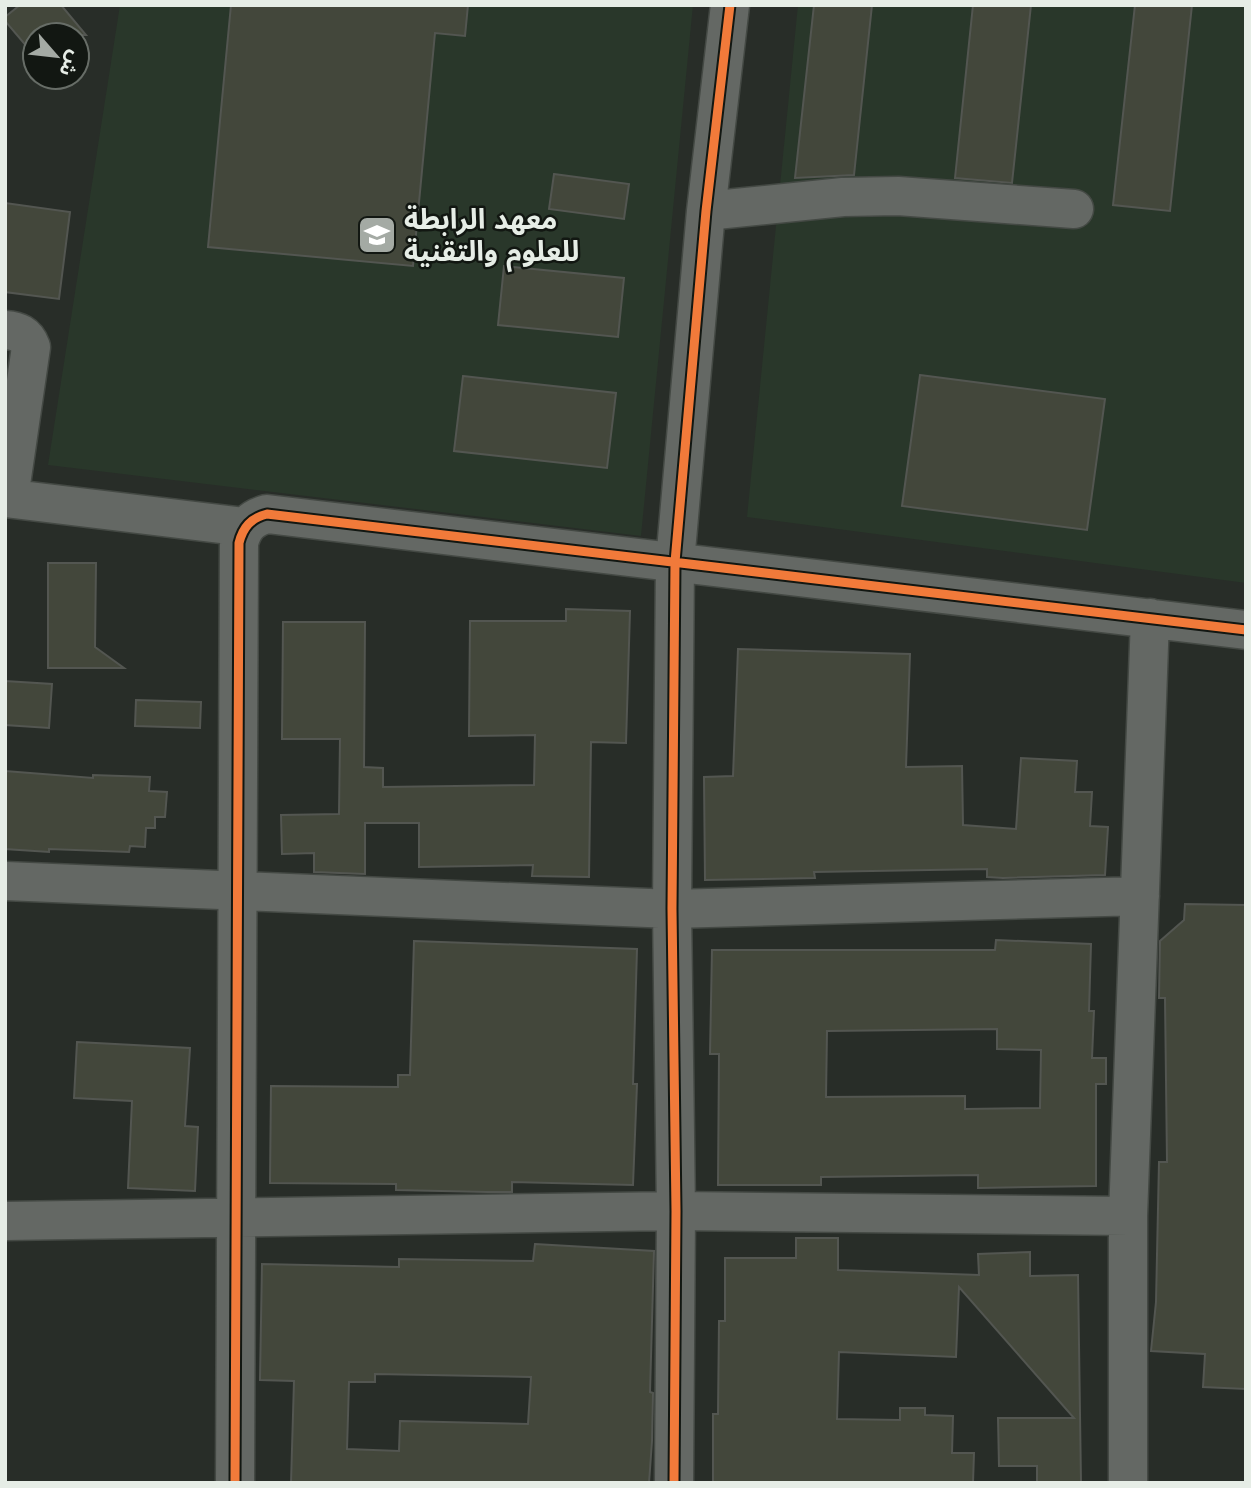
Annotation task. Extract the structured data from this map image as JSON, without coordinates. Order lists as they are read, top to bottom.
{
  "places": {
    "school or university": ["معهد الرابطة للعلوم والتقنية"]
  },
  "north": "bottom right"
}
